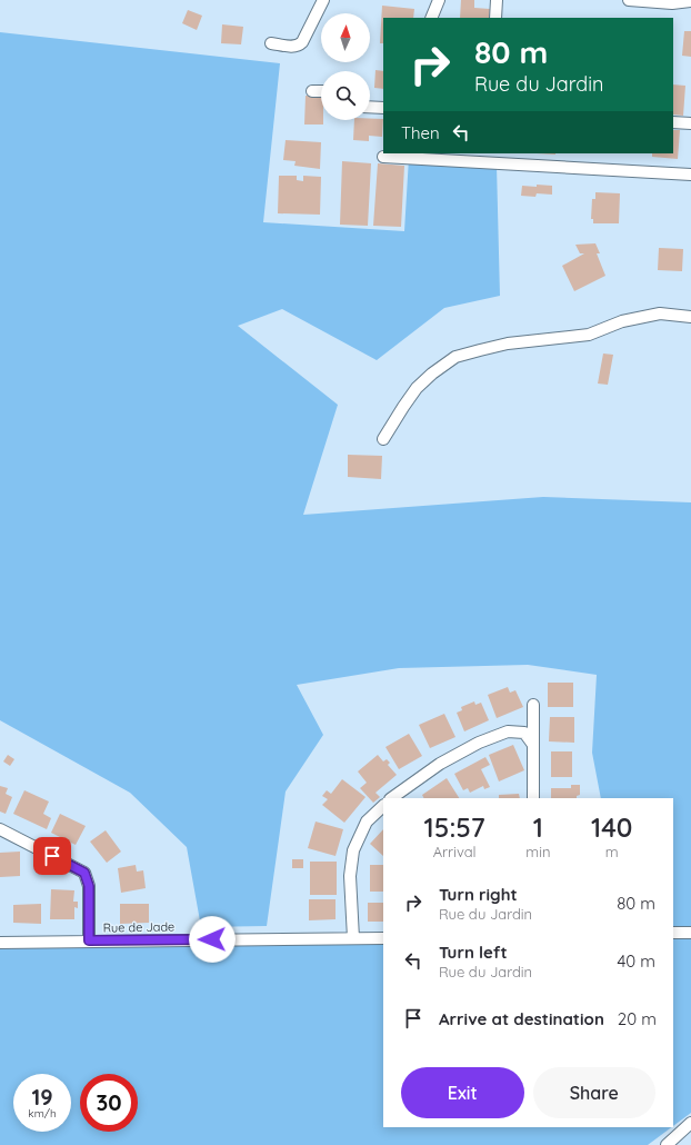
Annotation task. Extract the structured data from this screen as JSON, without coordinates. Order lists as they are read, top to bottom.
{
  "streets": {
    "street": ["Rue de Jade"]
  },
  "north": "top",
  "page": {
    "turn": ["80 m", "Rue du Jardin"],
    "then": "Then",
    "eta": [
      "15:57",
      "Arrival",
      "1",
      "min",
      "140",
      "m"
    ],
    "list": [
      {
        "name": "Turn right",
        "note": "Rue du Jardin",
        "value": "80 m"
      },
      {
        "name": "Turn left",
        "note": "Rue du Jardin",
        "value": "40 m"
      },
      {
        "name": "Arrive at destination",
        "value": "20 m"
      }
    ],
    "buttons": ["Exit", "Share"],
    "speed": "19 km/h",
    "limit": "30"
  }
}
